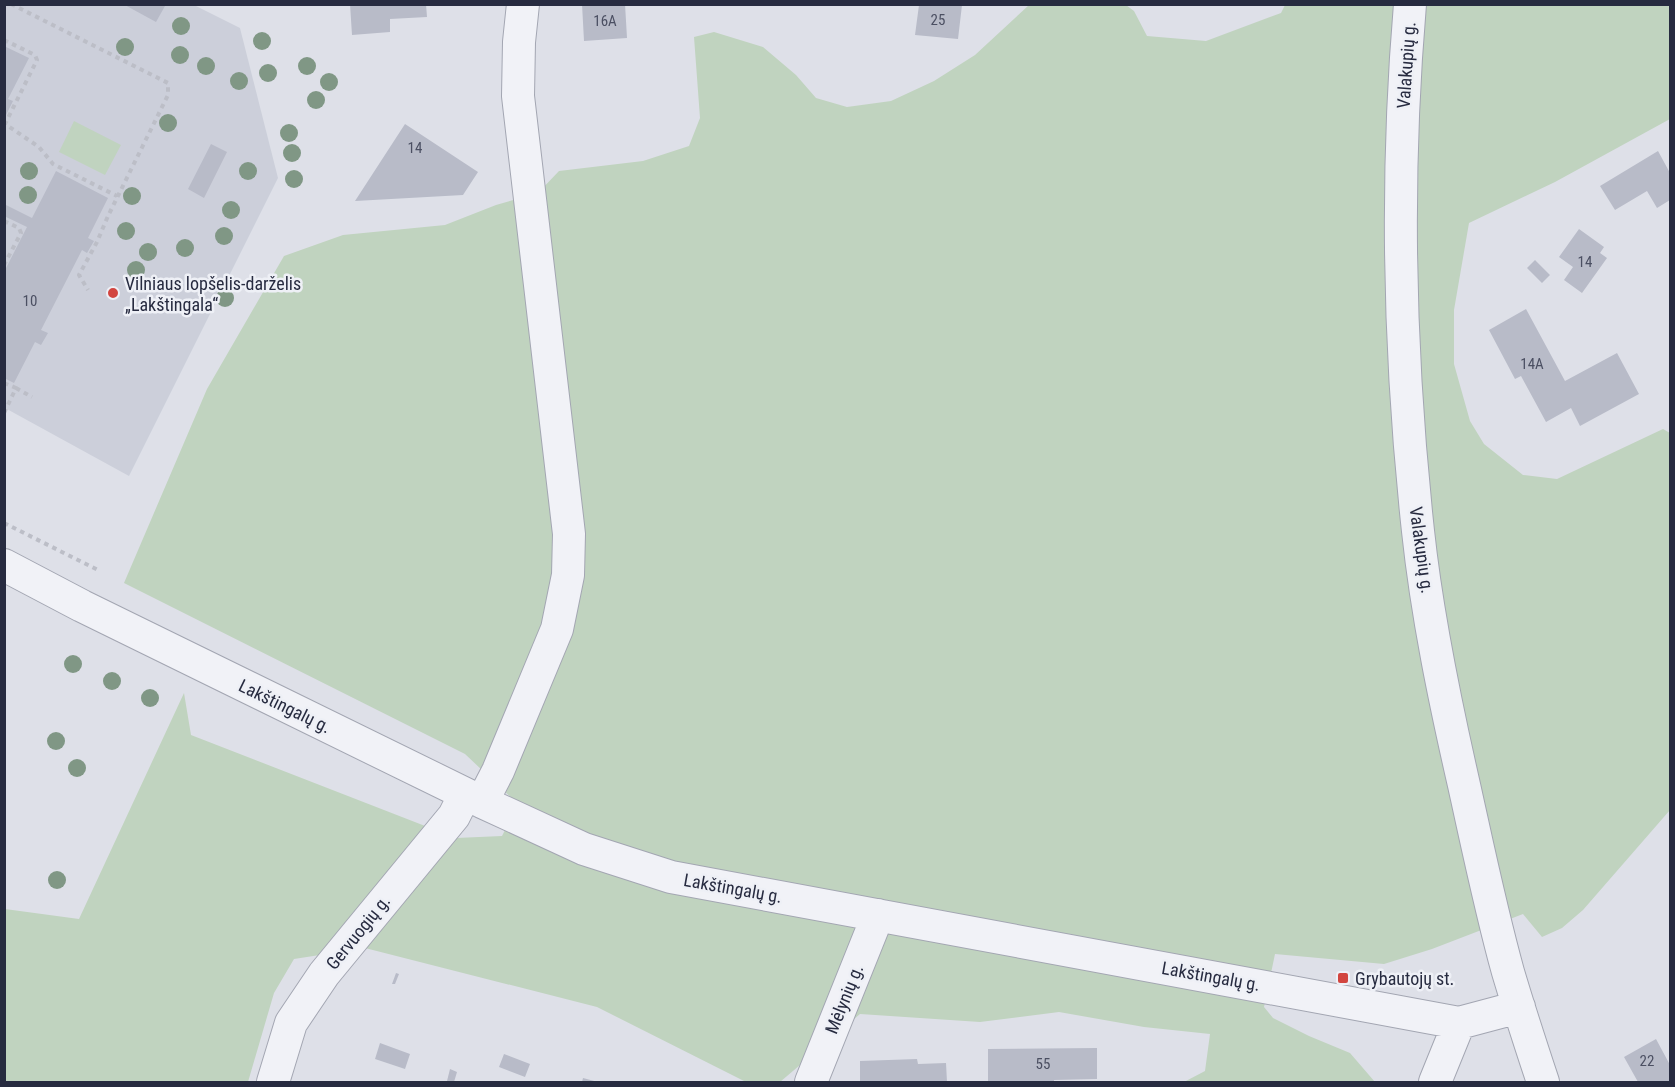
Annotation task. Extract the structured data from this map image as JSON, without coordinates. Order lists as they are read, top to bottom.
{
  "streets": {
    "street": [
      "Valakupių g.",
      "Lakštingalų g.",
      "Gervuogių g.",
      "Mėlynių g."
    ]
  },
  "crossings": [
    ["Valakupių g.", "Lakštingalų g."],
    ["Lakštingalų g.", "Gervuogių g."],
    ["Lakštingalų g.", "Mėlynių g."]
  ],
  "places": {
    "other": ["Vilniaus lopšelis-darželis „Lakštingala“"],
    "transit": ["Grybautojų st."]
  },
  "house_numbers": [
    "25",
    "16A",
    "14",
    "14",
    "10",
    "14A",
    "22",
    "55"
  ]
}
